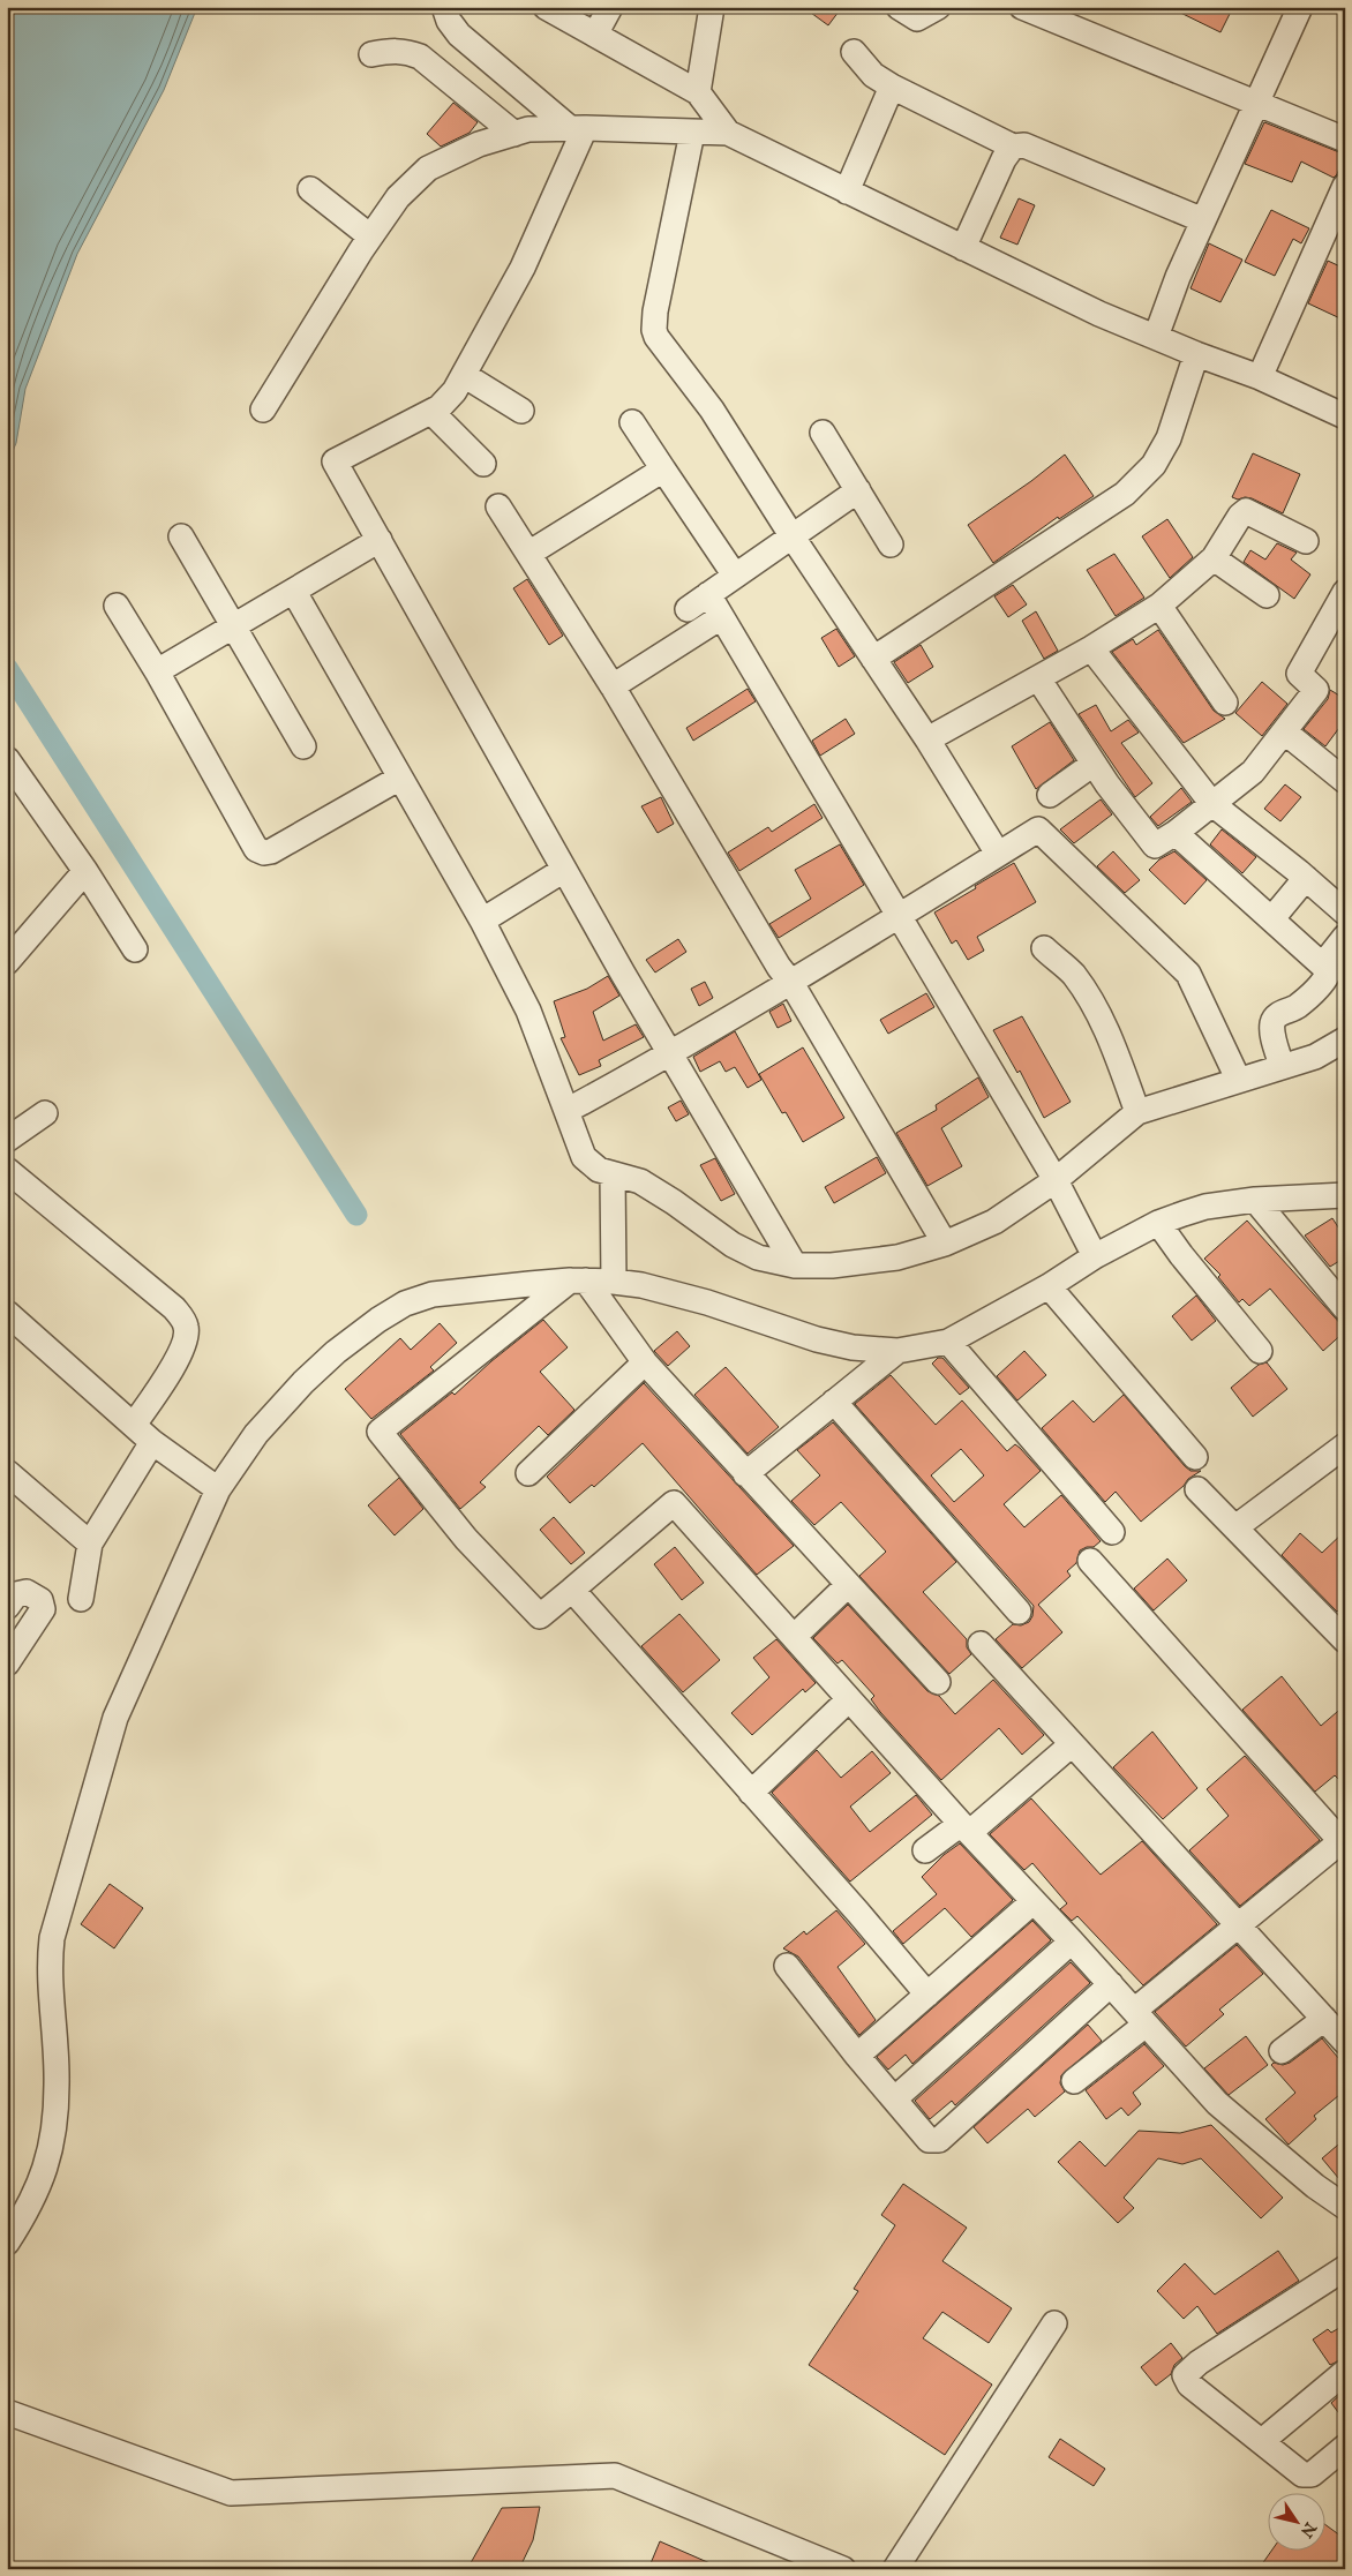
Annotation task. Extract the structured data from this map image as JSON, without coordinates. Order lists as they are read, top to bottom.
{
  "north": "bottom right"
}
